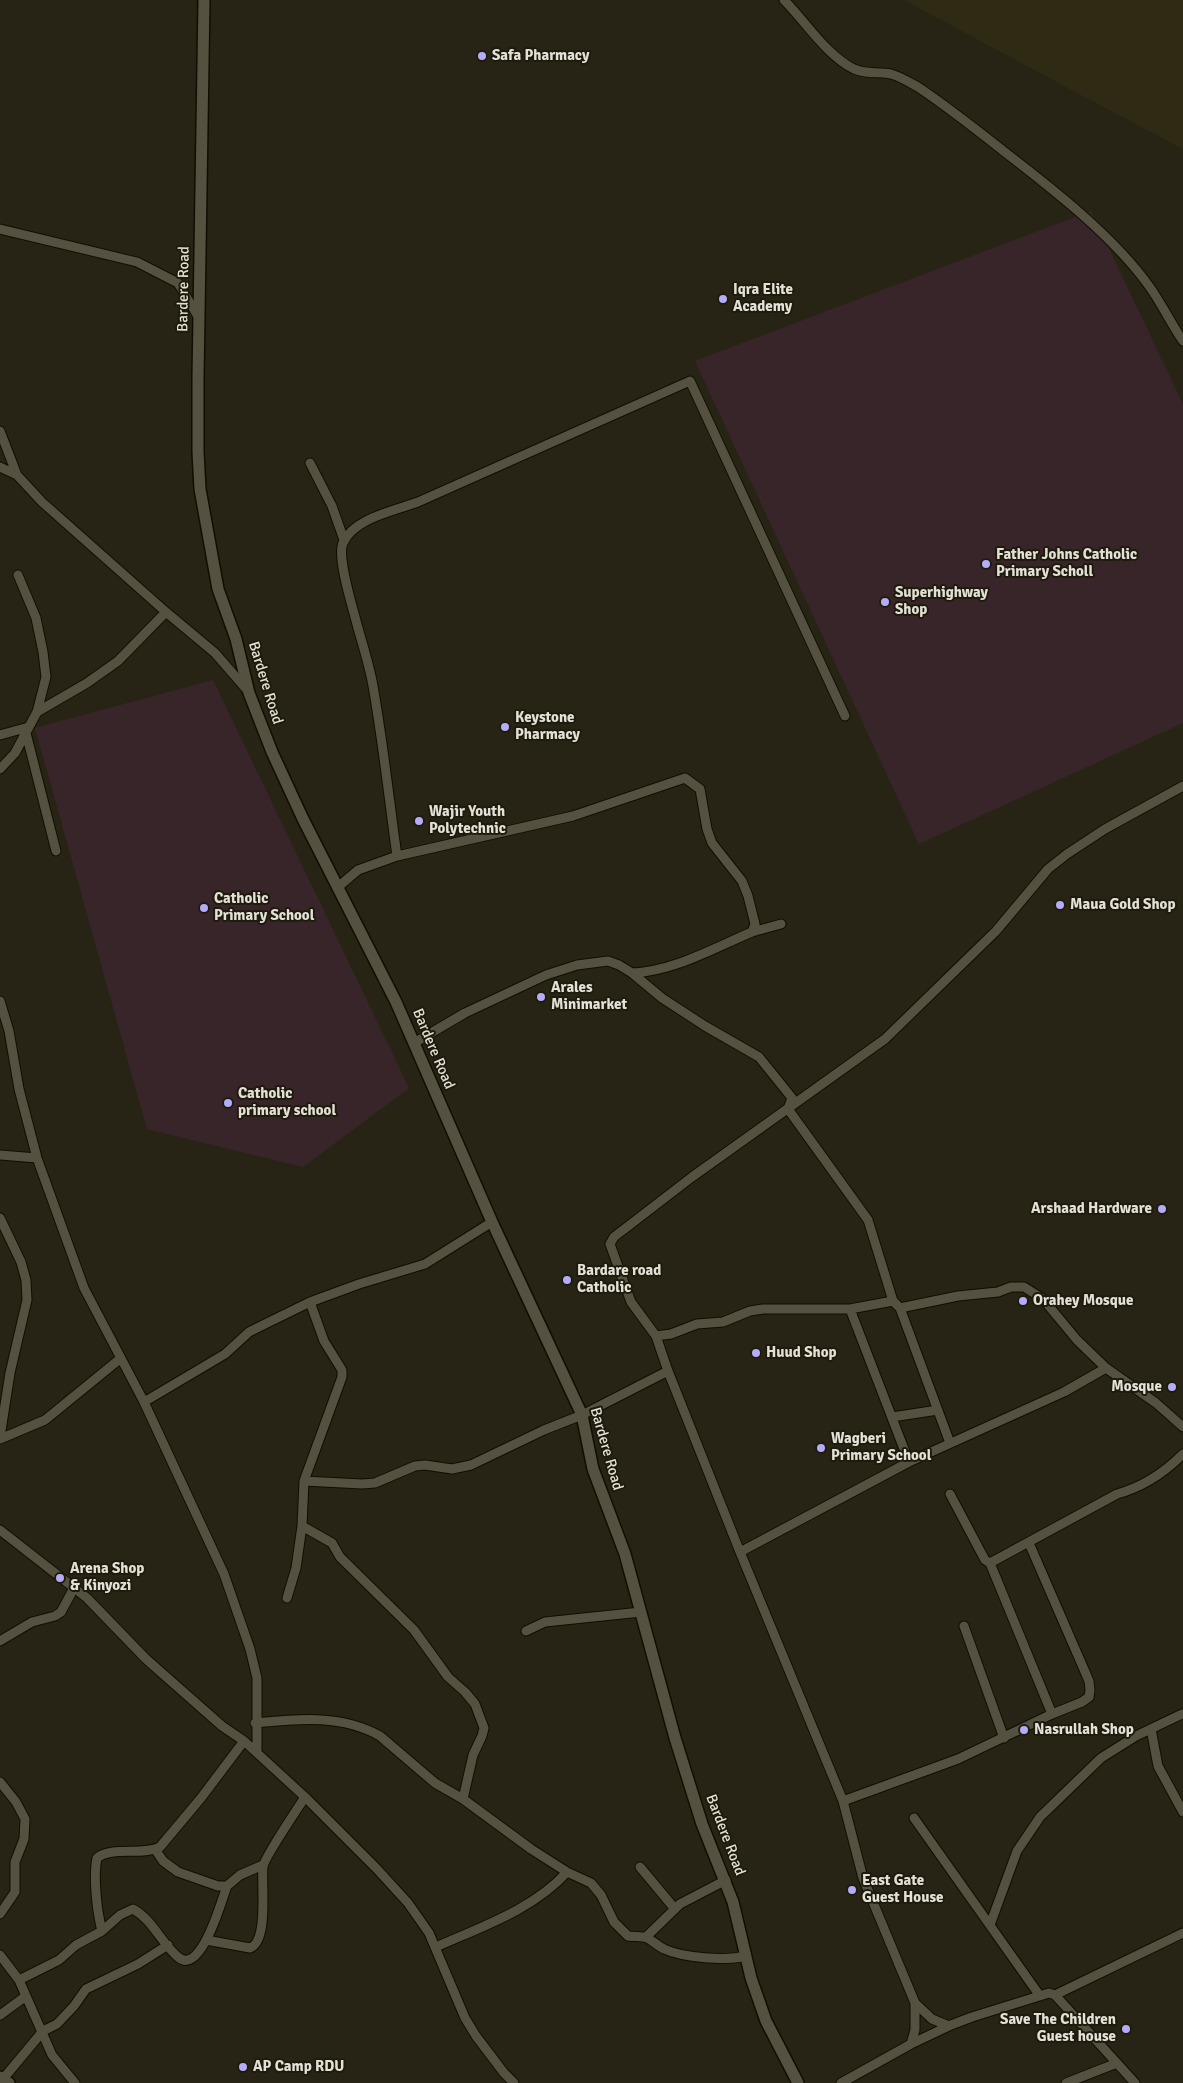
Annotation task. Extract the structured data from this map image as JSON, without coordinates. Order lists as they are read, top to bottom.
{
  "streets": {
    "street": ["Bardere Road"]
  },
  "places": [
    "Safa Pharmacy",
    "Iqra Elite Academy",
    "Father Johns Catholic Primary Scholl",
    "Superhighway Shop",
    "Keystone Pharmacy",
    "Wajir Youth Polytechnic",
    "Maua Gold Shop",
    "Catholic Primary School",
    "Arales Minimarket",
    "Catholic primary school",
    "Arshaad Hardware",
    "Bardare road Catholic",
    "Orahey Mosque",
    "Huud Shop",
    "Mosque",
    "Wagberi Primary School",
    "Arena Shop & Kinyozi",
    "Nasrullah Shop",
    "East Gate Guest House",
    "Save The Children Guest house",
    "AP Camp RDU"
  ]
}
